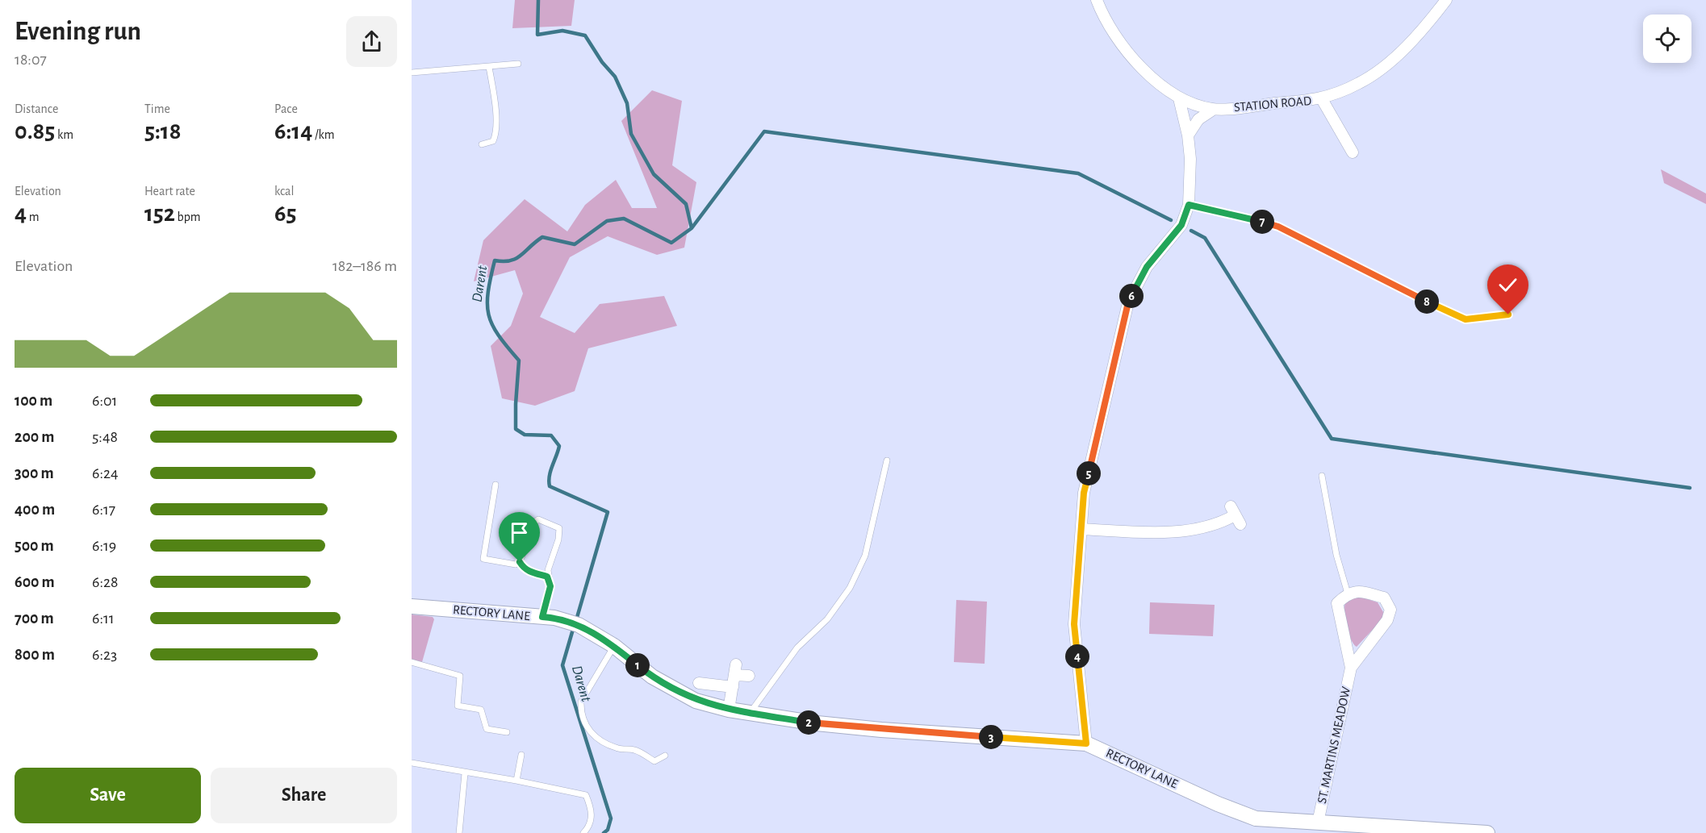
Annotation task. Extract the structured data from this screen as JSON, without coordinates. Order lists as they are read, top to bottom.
{
  "streets": {
    "street": ["STATION ROAD", "RECTORY LANE", "ST. MARTINS MEADOW"]
  },
  "crossings": [
    ["RECTORY LANE", "ST. MARTINS MEADOW"]
  ],
  "water": ["Darent"],
  "page": {
    "heading": ["Evening run", "18:07"],
    "stats": [
      ["Distance", "0.85 km"],
      ["Time", "5:18"],
      ["Pace", "6:14 /km"],
      ["Elevation", "4 m"],
      ["Heart rate", "152 bpm"],
      ["kcal", "65"]
    ],
    "pins": [
      "7",
      "6",
      "8",
      "5",
      "4",
      "1",
      "2",
      "3"
    ],
    "chart": ["Elevation", "182–186 m"],
    "list": [
      {
        "name": "100 m",
        "note": "6:01"
      },
      {
        "name": "200 m",
        "note": "5:48"
      },
      {
        "name": "300 m",
        "note": "6:24"
      },
      {
        "name": "400 m",
        "note": "6:17"
      },
      {
        "name": "500 m",
        "note": "6:19"
      },
      {
        "name": "600 m",
        "note": "6:28"
      },
      {
        "name": "700 m",
        "note": "6:11"
      },
      {
        "name": "800 m",
        "note": "6:23"
      }
    ],
    "buttons": ["Save", "Share"]
  }
}
